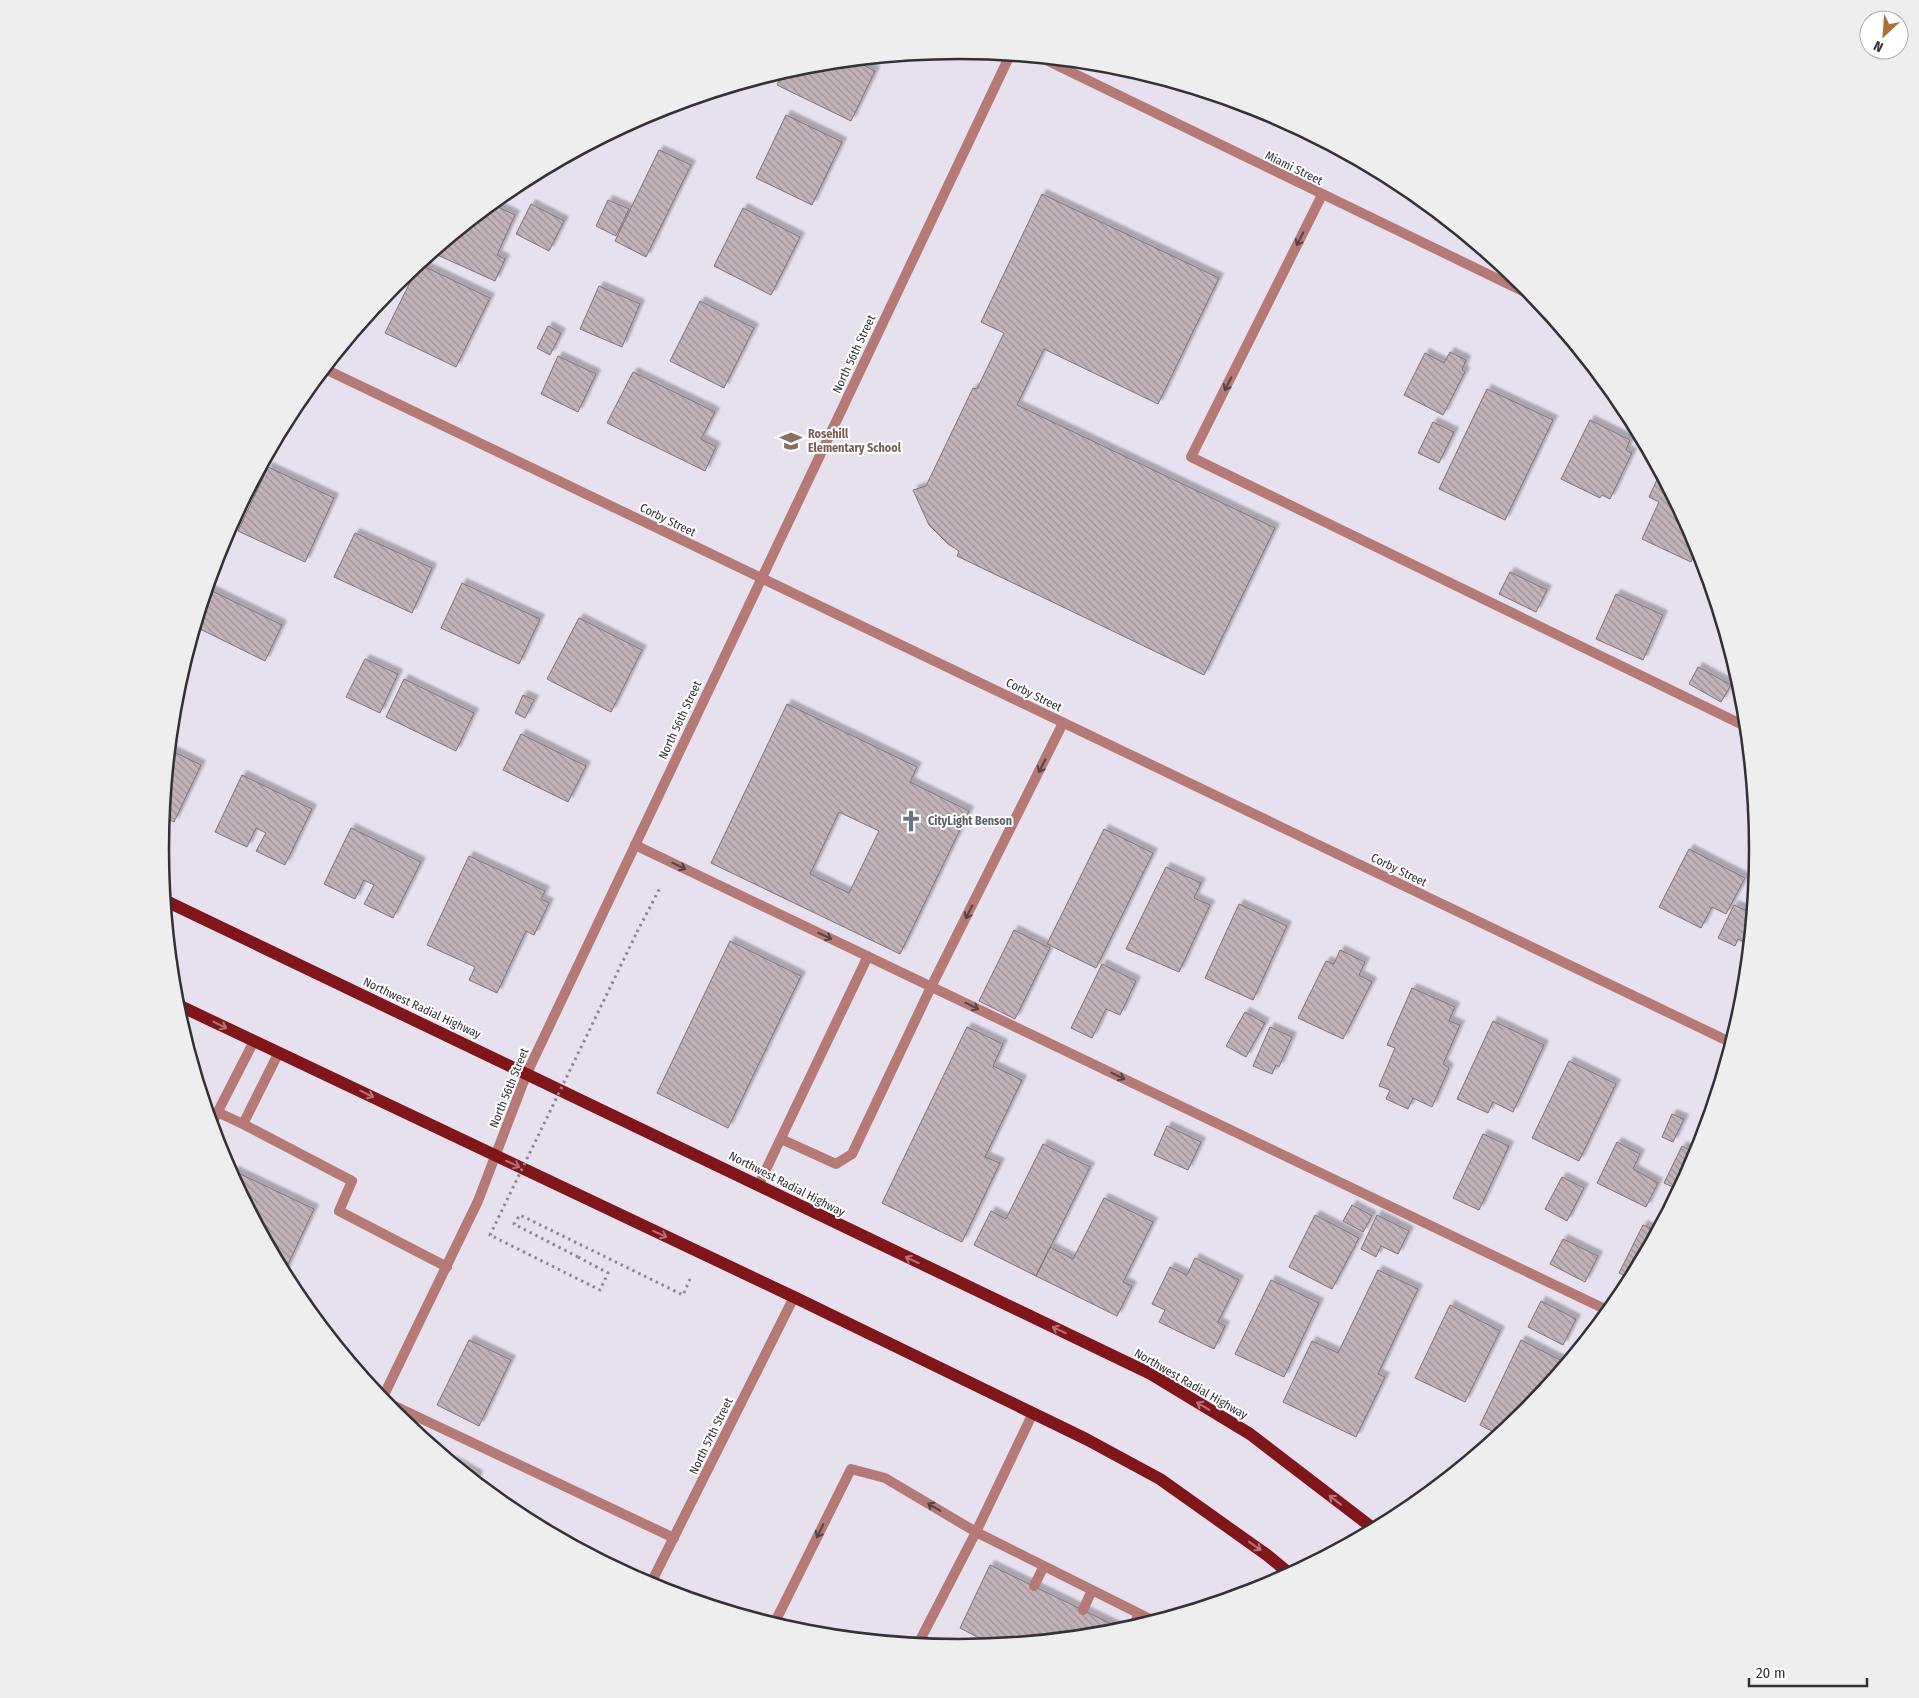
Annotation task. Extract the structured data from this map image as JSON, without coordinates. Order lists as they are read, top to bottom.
{
  "streets": {
    "main road": ["Northwest Radial Highway"],
    "street": [
      "Miami Street",
      "North 56th Street",
      "Corby Street",
      "North 57th Street"
    ]
  },
  "crossings": [
    ["North 56th Street", "Corby Street"],
    ["North 56th Street", "Northwest Radial Highway"]
  ],
  "places": {
    "school or university": ["Rosehill Elementary School"],
    "church": ["CityLight Benson"]
  },
  "scale_bar": "20 m",
  "north": "bottom left"
}
